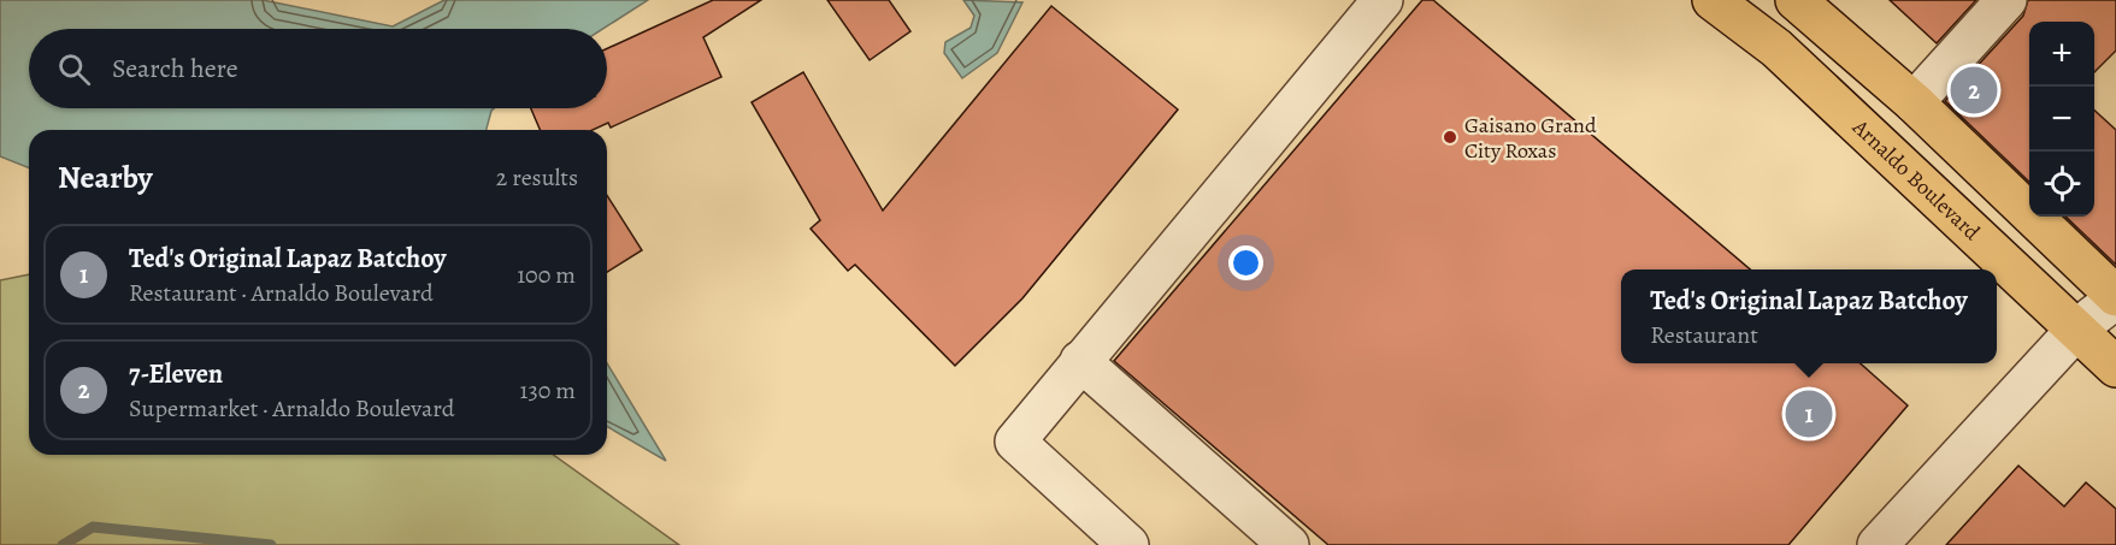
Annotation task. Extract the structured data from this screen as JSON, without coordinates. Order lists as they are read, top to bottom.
{
  "streets": {
    "highway": ["Arnaldo Boulevard"]
  },
  "places": ["Gaisano Grand City Roxas"],
  "page": {
    "map_buttons": ["+", "−"],
    "search": "Search here",
    "pins": ["2", "1"],
    "heading": ["Nearby", "2 results"],
    "list": [
      {
        "mark": "1",
        "name": "Ted's Original Lapaz Batchoy",
        "note": "Restaurant · Arnaldo Boulevard",
        "value": "100 m"
      },
      {
        "mark": "2",
        "name": "7-Eleven",
        "note": "Supermarket · Arnaldo Boulevard",
        "value": "130 m"
      }
    ],
    "popup": ["Ted's Original Lapaz Batchoy", "Restaurant"]
  }
}
